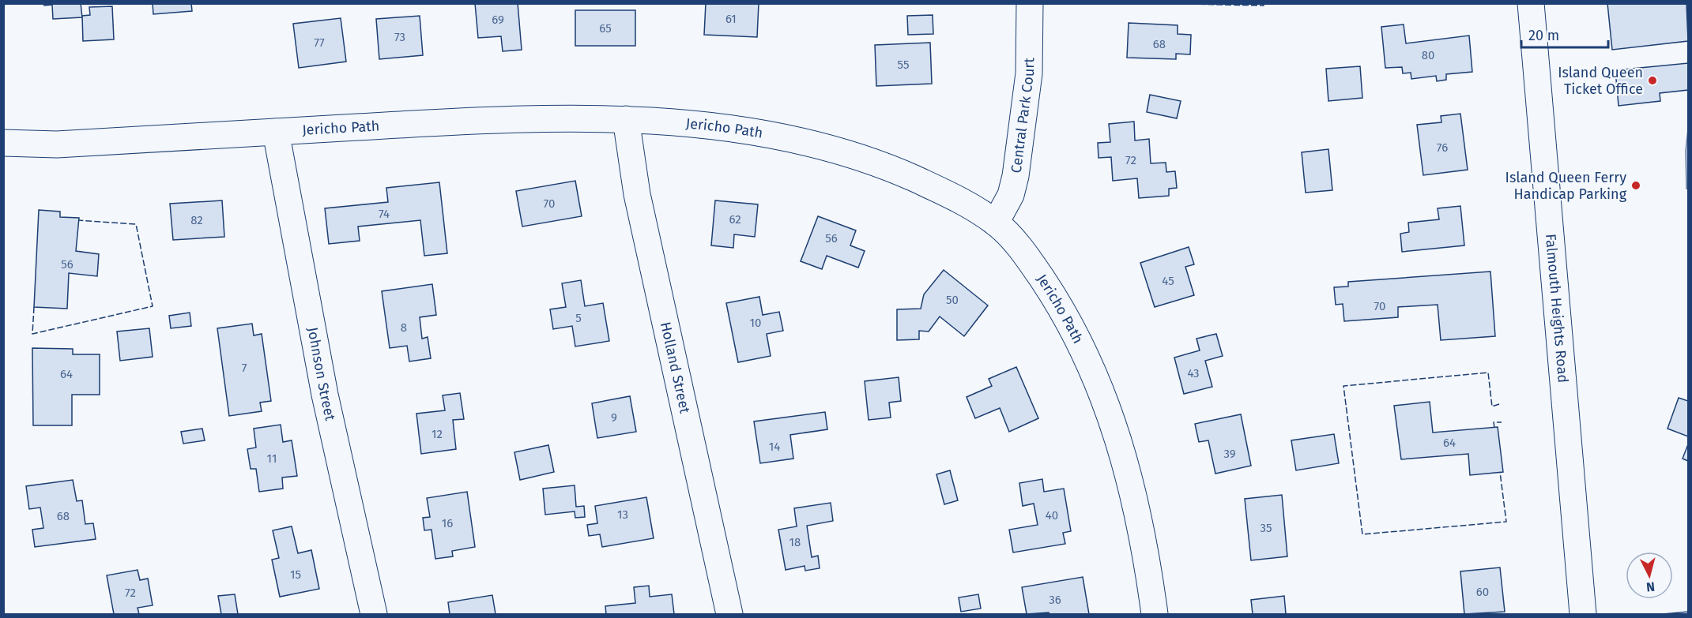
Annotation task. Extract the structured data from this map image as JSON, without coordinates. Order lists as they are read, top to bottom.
{
  "streets": {
    "street": [
      "Central Park Court",
      "Jericho Path",
      "Falmouth Heights Road",
      "Holland Street",
      "Johnson Street"
    ]
  },
  "crossings": [
    ["Central Park Court", "Jericho Path"],
    ["Jericho Path", "Holland Street"],
    ["Jericho Path", "Johnson Street"]
  ],
  "places": ["Island Queen Ticket Office", "Island Queen Ferry Handicap Parking"],
  "house_numbers": [
    "61",
    "69",
    "65",
    "73",
    "77",
    "68",
    "80",
    "55",
    "76",
    "72",
    "70",
    "74",
    "62",
    "82",
    "56",
    "56",
    "45",
    "50",
    "70",
    "5",
    "10",
    "8",
    "7",
    "43",
    "64",
    "9",
    "12",
    "64",
    "14",
    "39",
    "11",
    "13",
    "40",
    "68",
    "16",
    "35",
    "18",
    "15",
    "60",
    "72",
    "36"
  ],
  "scale_bar": "20 m",
  "north": "bottom"
}
